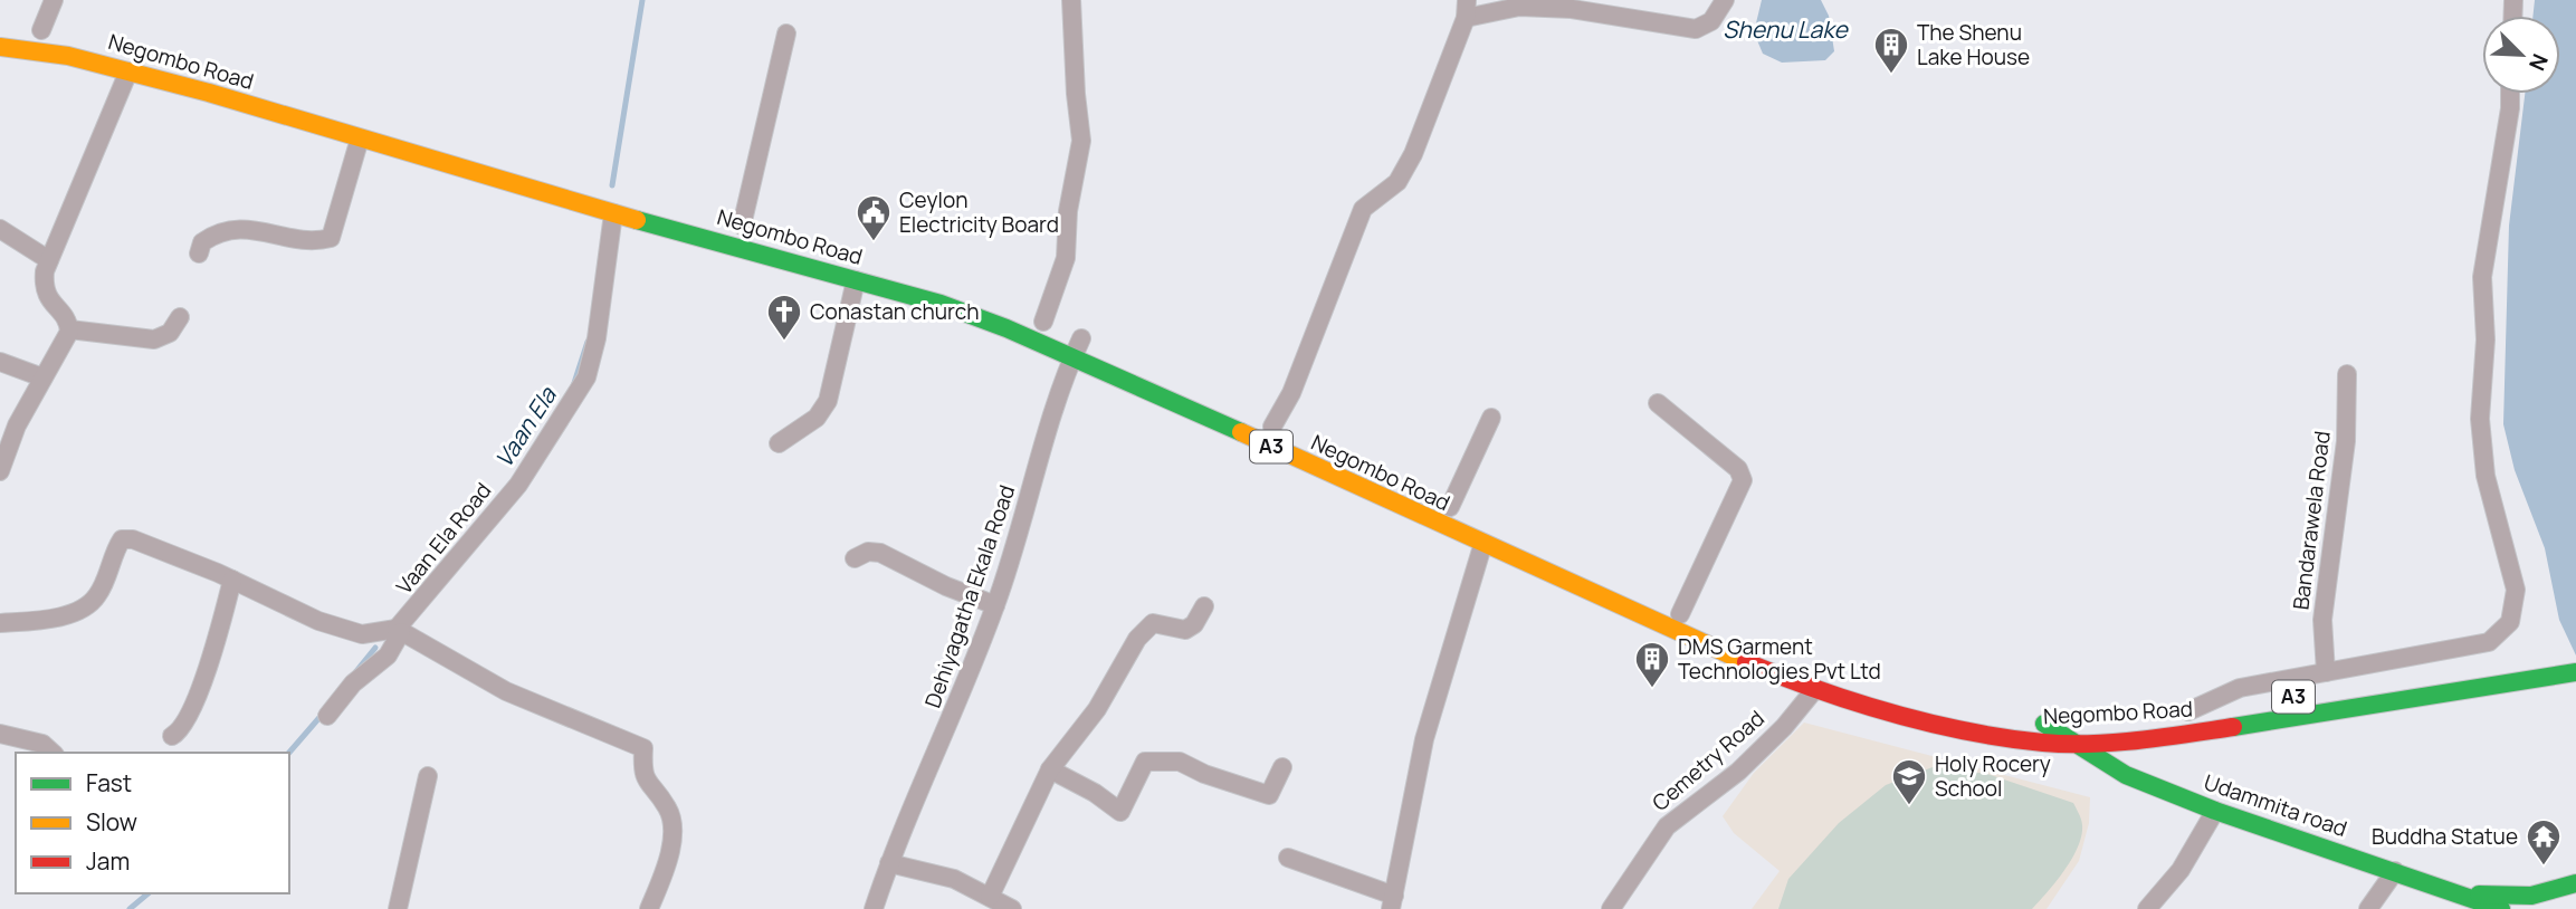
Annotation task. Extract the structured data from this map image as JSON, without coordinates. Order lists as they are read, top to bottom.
{
  "streets": {
    "main road": ["Negombo Road", "A3", "Udammita road"],
    "street": [
      "Bandarawela Road",
      "Vaan Ela Road",
      "Dehiyagatha Ekala Road",
      "Cemetry Road"
    ]
  },
  "crossings": [
    ["Negombo Road", "Vaan Ela Road"],
    ["Negombo Road", "Dehiyagatha Ekala Road"],
    ["Negombo Road", "Cemetry Road"],
    ["Negombo Road", "Udammita road"]
  ],
  "water": ["Shenu Lake", "Vaan Ela"],
  "places": {
    "building": ["The Shenu Lake House", "DMS Garment Technologies Pvt Ltd"],
    "public building": ["Ceylon Electricity Board"],
    "church": ["Conastan church"],
    "school or university": ["Holy Rocery School"],
    "temple": ["Buddha Statue"]
  },
  "legend": ["Fast", "Slow", "Jam"],
  "north": "bottom right"
}
